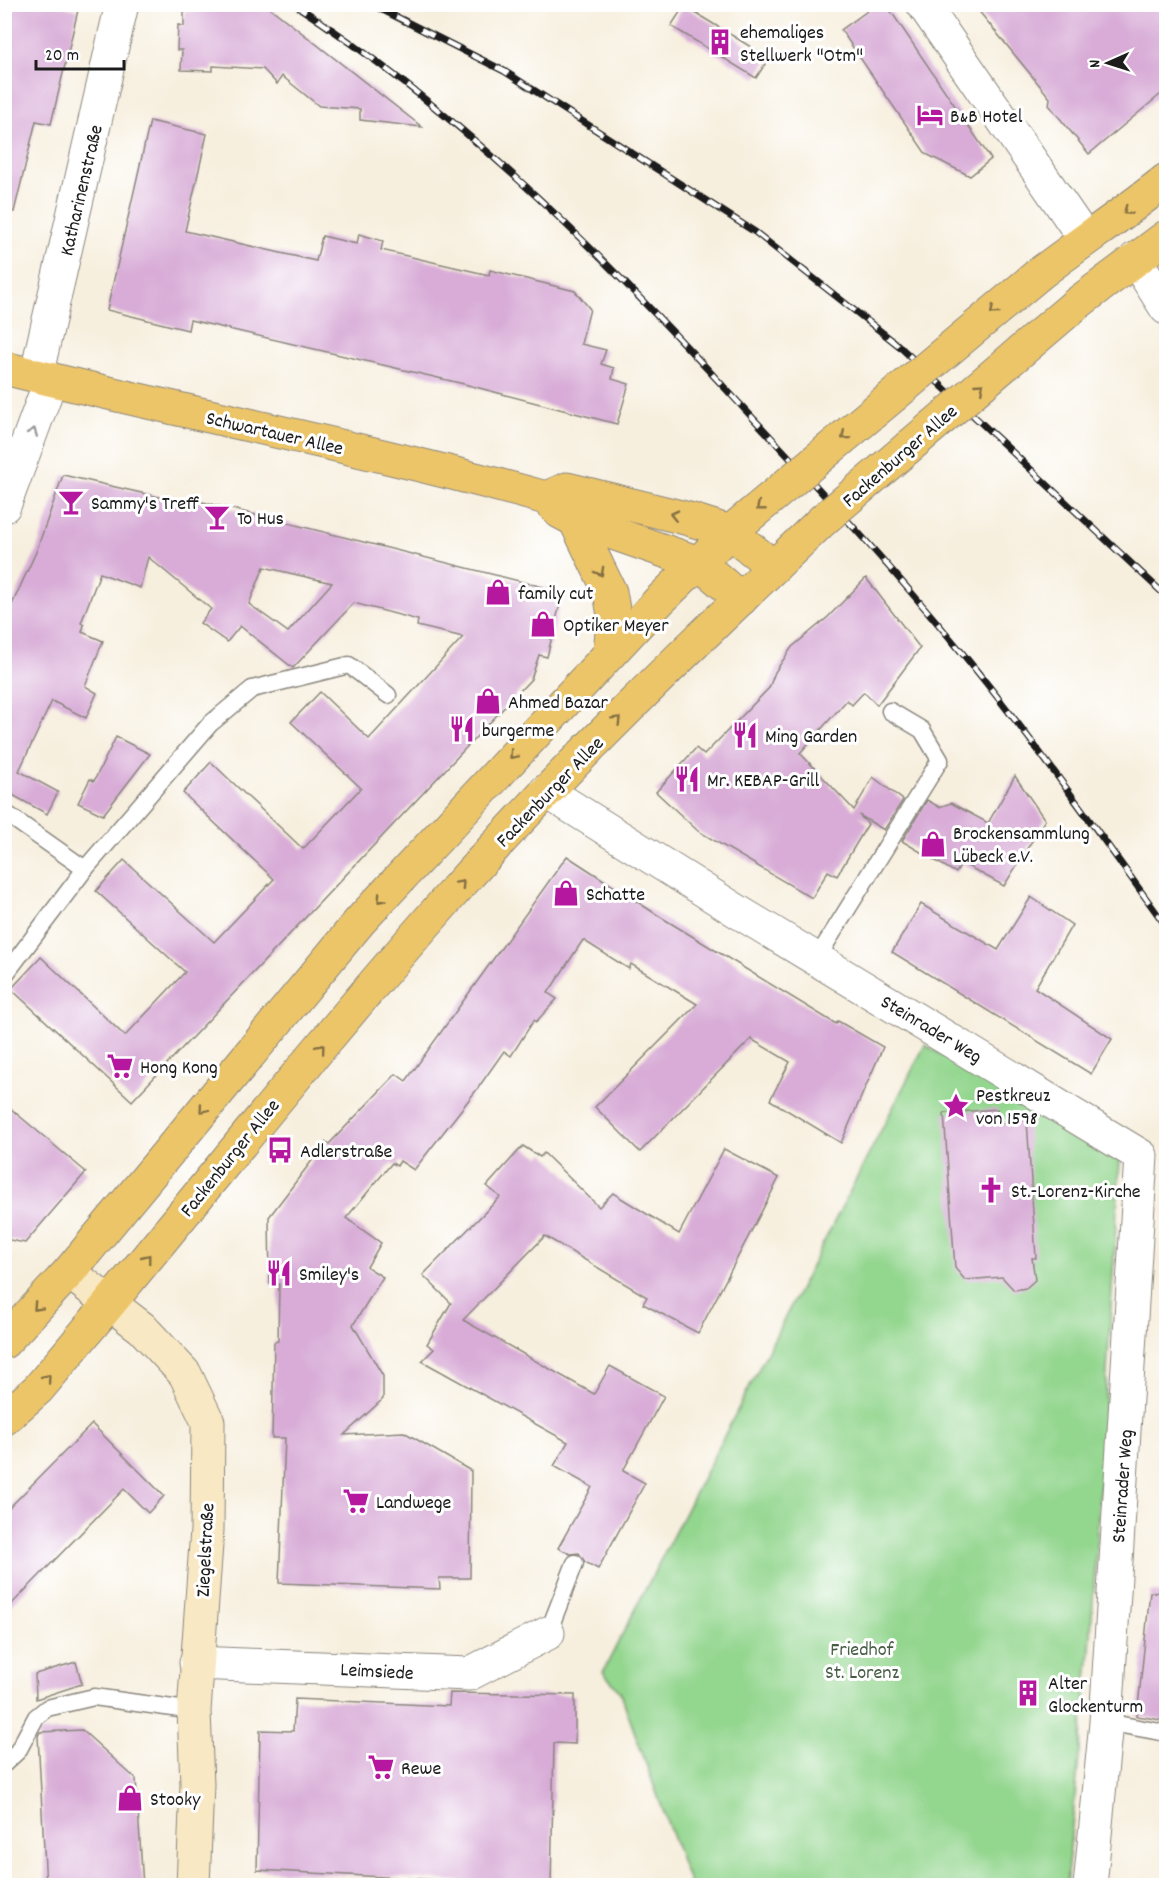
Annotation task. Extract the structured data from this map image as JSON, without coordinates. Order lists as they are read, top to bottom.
{
  "streets": {
    "main road": ["Schwartauer Allee", "Fackenburger Allee", "Ziegelstraße"],
    "street": ["Katharinenstraße", "Steinrader Weg", "Leimsiede"]
  },
  "crossings": [
    ["Katharinenstraße", "Schwartauer Allee"],
    ["Schwartauer Allee", "Fackenburger Allee"],
    ["Fackenburger Allee", "Steinrader Weg"],
    ["Fackenburger Allee", "Ziegelstraße"],
    ["Ziegelstraße", "Leimsiede"]
  ],
  "parks": ["Friedhof St. Lorenz"],
  "places": {
    "building": ["ehemaliges Stellwerk \"Otm\"", "Alter Glockenturm"],
    "hotel": ["B&B Hotel"],
    "bar": ["Sammy's Treff", "To Hus"],
    "shop": [
      "family cut",
      "Optiker Meyer",
      "Ahmed Bazar",
      "Brockensammlung Lübeck e.V.",
      "Schatte",
      "Stooky"
    ],
    "restaurant": [
      "burgerme",
      "Ming Garden",
      "Mr. KEBAP-Grill",
      "Smiley's"
    ],
    "supermarket": ["Hong Kong", "Landwege", "Rewe"],
    "place": ["Pestkreuz von 1598"],
    "bus stop": ["Adlerstraße"],
    "church": ["St.-Lorenz-Kirche"]
  },
  "scale_bar": "20 m",
  "north": "left"
}
